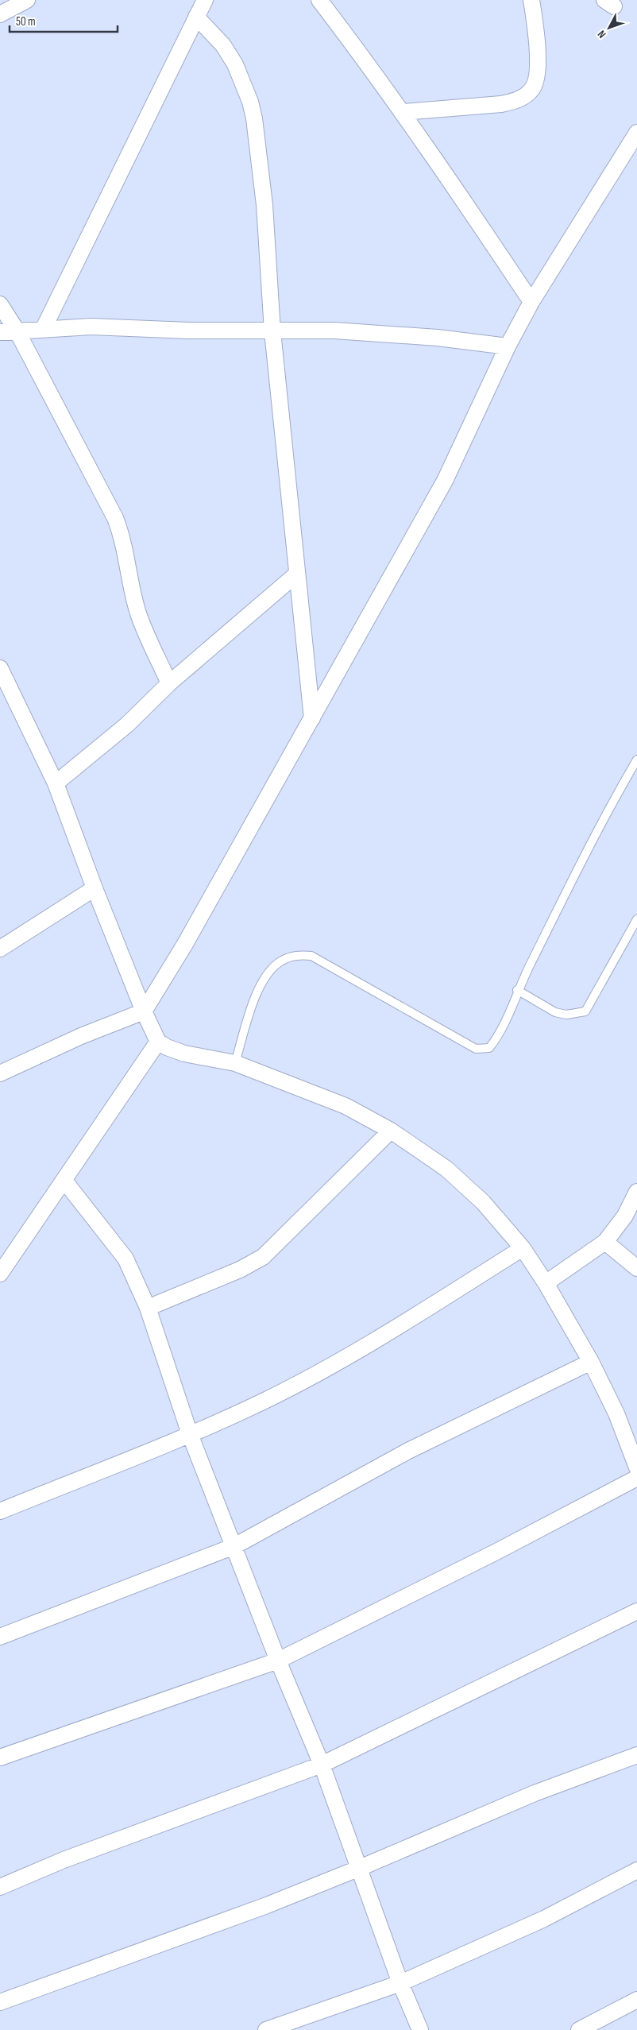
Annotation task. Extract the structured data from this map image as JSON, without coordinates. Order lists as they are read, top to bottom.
{
  "scale_bar": "50 m",
  "north": "bottom left"
}
